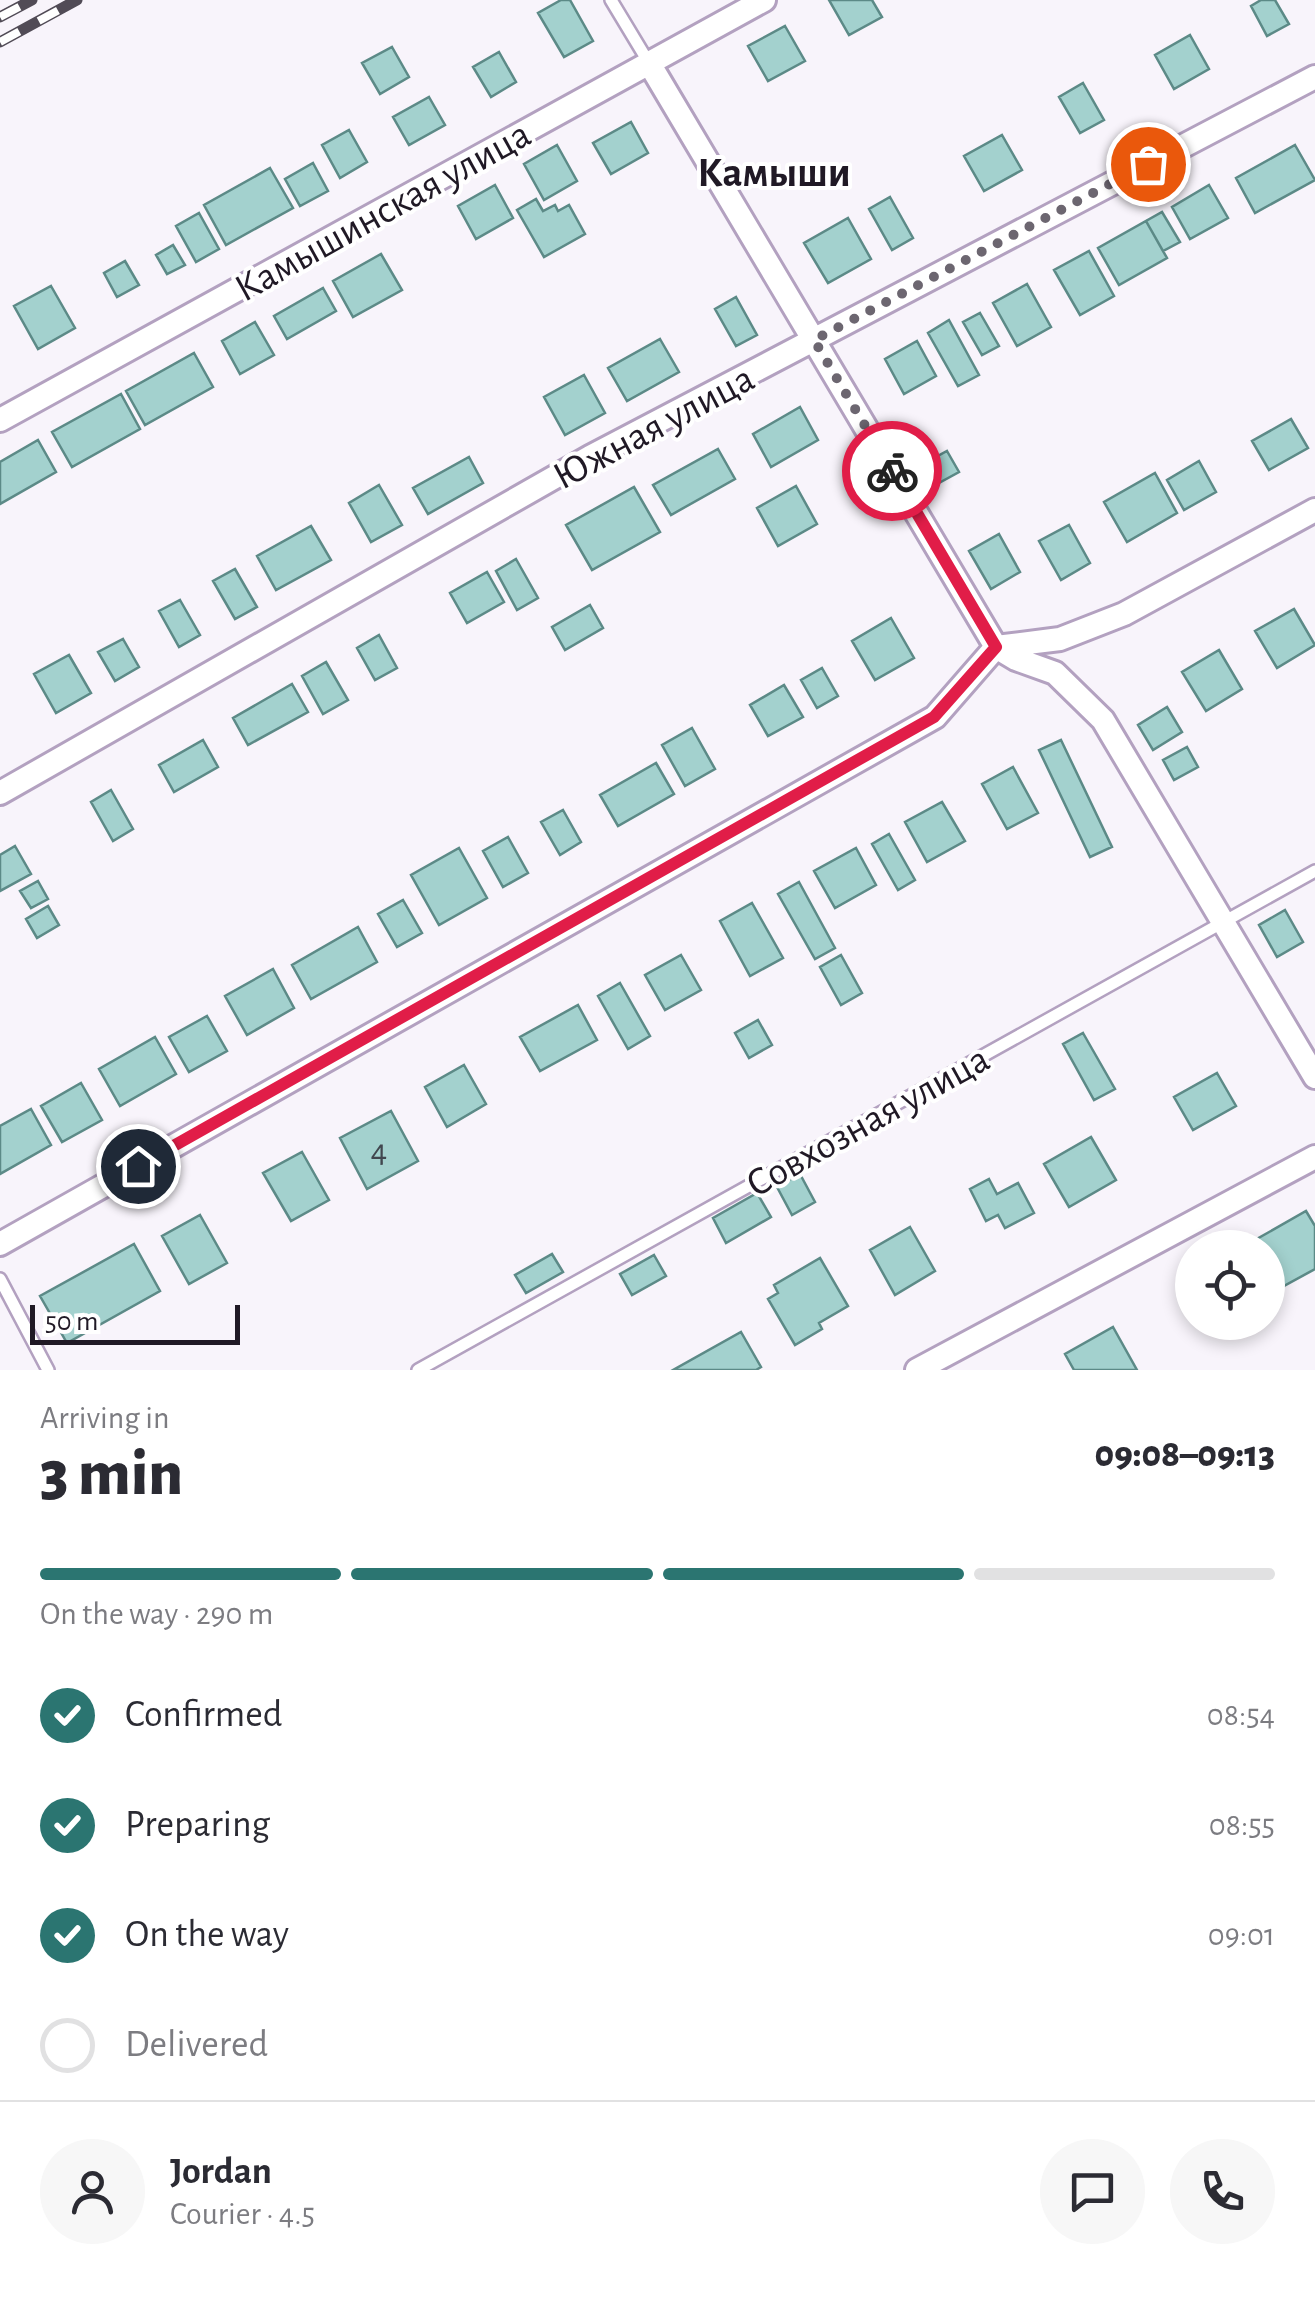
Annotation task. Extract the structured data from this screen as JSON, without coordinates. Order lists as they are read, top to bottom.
{
  "streets": {
    "street": ["Камышинская улица", "Южная улица"],
    "lane": ["Совхозная улица"]
  },
  "districts": ["Камыши"],
  "house_numbers": ["4"],
  "scale_bar": "50 m",
  "page": {
    "scale": "50 m",
    "heading": ["3 min", "Arriving in", "09:08–09:13"],
    "panel": ["Jordan", "Courier · 4.5"],
    "bar": "On the way · 290 m",
    "list": [
      ["Confirmed", "08:54"],
      ["Preparing", "08:55"],
      ["On the way", "09:01"],
      "Delivered"
    ]
  }
}
